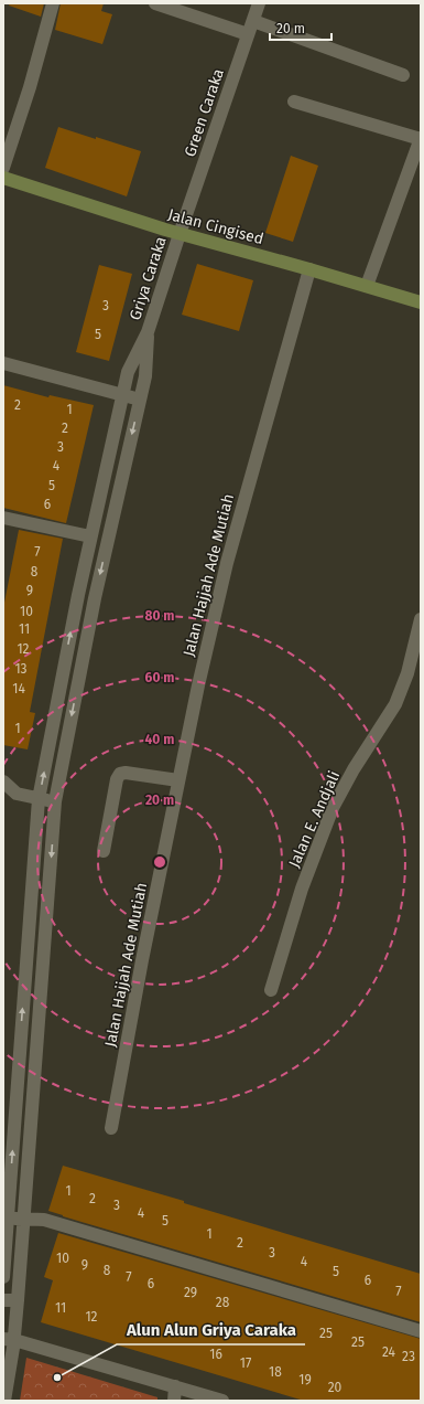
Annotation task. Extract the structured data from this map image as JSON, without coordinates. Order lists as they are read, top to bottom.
{
  "streets": {
    "main road": ["Jalan Cingised"],
    "street": [
      "Green Caraka",
      "Griya Caraka",
      "Jalan Hajjah Ade Mutiah",
      "Jalan E. Andjali"
    ]
  },
  "crossings": [
    ["Green Caraka", "Jalan Cingised"],
    ["Green Caraka", "Griya Caraka"],
    ["Jalan Cingised", "Griya Caraka"],
    ["Jalan Cingised", "Jalan Hajjah Ade Mutiah"]
  ],
  "places": ["Alun Alun Griya Caraka"],
  "house_numbers": [
    "3",
    "5",
    "2",
    "1",
    "2",
    "3",
    "4",
    "5",
    "6",
    "7",
    "8",
    "9",
    "10",
    "11",
    "12",
    "13",
    "14",
    "1",
    "1",
    "2",
    "3",
    "4",
    "5",
    "1",
    "2",
    "3",
    "10",
    "4",
    "9",
    "8",
    "5",
    "7",
    "6",
    "6",
    "7",
    "29",
    "28",
    "11",
    "12",
    "25",
    "25",
    "24",
    "16",
    "23",
    "17",
    "18",
    "19",
    "20"
  ],
  "scale_bar": "20 m",
  "rings": [
    "80 m",
    "60 m",
    "40 m",
    "20 m"
  ]
}
